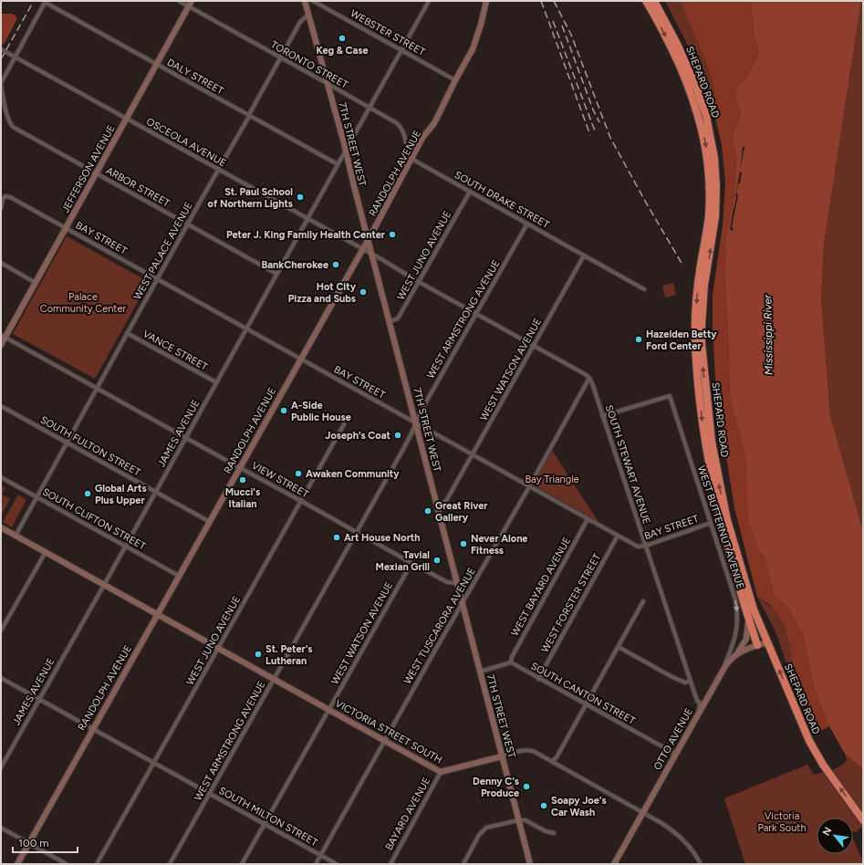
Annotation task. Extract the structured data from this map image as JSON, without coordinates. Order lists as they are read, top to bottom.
{
  "streets": {
    "highway": ["SHEPARD ROAD"],
    "street": [
      "WEBSTER STREET",
      "TORONTO STREET",
      "DALY STREET",
      "OSCEOLA AVENUE",
      "7TH STREET WEST",
      "JEFFERSON AVENUE",
      "RANDOLPH AVENUE",
      "ARBOR STREET",
      "SOUTH DRAKE STREET",
      "BAY STREET",
      "WEST PALACE AVENUE",
      "WEST JUNO AVENUE",
      "WEST ARMSTRONG AVENUE",
      "VANCE STREET",
      "WEST WATSON AVENUE",
      "JAMES AVENUE",
      "SOUTH FULTON STREET",
      "SOUTH STEWART AVENUE",
      "VIEW STREET",
      "SOUTH CLIFTON STREET",
      "WEST BUTTERNUT AVENUE",
      "WEST BAYARD AVENUE",
      "WEST FORSTER STREET",
      "WEST TUSCARORA AVENUE",
      "SOUTH CANTON STREET",
      "VICTORIA STREET SOUTH",
      "OTTO AVENUE",
      "BAYARD AVENUE",
      "SOUTH MILTON STREET"
    ]
  },
  "crossings": [
    ["WEBSTER STREET", "RANDOLPH AVENUE"],
    ["WEBSTER STREET", "JAMES AVENUE"],
    ["TORONTO STREET", "7TH STREET WEST"],
    ["TORONTO STREET", "JEFFERSON AVENUE"],
    ["TORONTO STREET", "RANDOLPH AVENUE"],
    ["TORONTO STREET", "SOUTH DRAKE STREET"],
    ["TORONTO STREET", "WEST PALACE AVENUE"],
    ["TORONTO STREET", "JAMES AVENUE"],
    ["DALY STREET", "JEFFERSON AVENUE"],
    ["DALY STREET", "WEST PALACE AVENUE"],
    ["DALY STREET", "JAMES AVENUE"],
    ["SHEPARD ROAD", "OTTO AVENUE"],
    ["OSCEOLA AVENUE", "7TH STREET WEST"],
    ["OSCEOLA AVENUE", "JEFFERSON AVENUE"],
    ["OSCEOLA AVENUE", "RANDOLPH AVENUE"],
    ["OSCEOLA AVENUE", "WEST PALACE AVENUE"],
    ["OSCEOLA AVENUE", "JAMES AVENUE"],
    ["7TH STREET WEST", "RANDOLPH AVENUE"],
    ["7TH STREET WEST", "BAY STREET"],
    ["7TH STREET WEST", "WEST PALACE AVENUE"],
    ["7TH STREET WEST", "WEST JUNO AVENUE"],
    ["7TH STREET WEST", "WEST ARMSTRONG AVENUE"],
    ["7TH STREET WEST", "WEST WATSON AVENUE"],
    ["7TH STREET WEST", "JAMES AVENUE"],
    ["7TH STREET WEST", "VIEW STREET"],
    ["7TH STREET WEST", "WEST TUSCARORA AVENUE"],
    ["7TH STREET WEST", "VICTORIA STREET SOUTH"],
    ["JEFFERSON AVENUE", "ARBOR STREET"],
    ["JEFFERSON AVENUE", "BAY STREET"],
    ["JEFFERSON AVENUE", "VIEW STREET"],
    ["RANDOLPH AVENUE", "SOUTH DRAKE STREET"],
    ["RANDOLPH AVENUE", "BAY STREET"],
    ["RANDOLPH AVENUE", "SOUTH FULTON STREET"],
    ["RANDOLPH AVENUE", "VIEW STREET"],
    ["RANDOLPH AVENUE", "SOUTH CLIFTON STREET"],
    ["RANDOLPH AVENUE", "VICTORIA STREET SOUTH"],
    ["RANDOLPH AVENUE", "SOUTH MILTON STREET"],
    ["ARBOR STREET", "WEST PALACE AVENUE"],
    ["ARBOR STREET", "JAMES AVENUE"],
    ["SOUTH DRAKE STREET", "WEST JUNO AVENUE"],
    ["SOUTH DRAKE STREET", "WEST ARMSTRONG AVENUE"],
    ["SOUTH DRAKE STREET", "WEST WATSON AVENUE"],
    ["BAY STREET", "WEST PALACE AVENUE"],
    ["BAY STREET", "WEST ARMSTRONG AVENUE"],
    ["BAY STREET", "WEST WATSON AVENUE"],
    ["BAY STREET", "JAMES AVENUE"],
    ["BAY STREET", "SOUTH STEWART AVENUE"],
    ["BAY STREET", "WEST BUTTERNUT AVENUE"],
    ["BAY STREET", "WEST BAYARD AVENUE"],
    ["BAY STREET", "WEST FORSTER STREET"],
    ["BAY STREET", "WEST TUSCARORA AVENUE"],
    ["WEST PALACE AVENUE", "VANCE STREET"],
    ["WEST PALACE AVENUE", "SOUTH FULTON STREET"],
    ["WEST PALACE AVENUE", "VIEW STREET"],
    ["WEST PALACE AVENUE", "SOUTH CLIFTON STREET"],
    ["WEST PALACE AVENUE", "VICTORIA STREET SOUTH"],
    ["WEST JUNO AVENUE", "VIEW STREET"],
    ["WEST JUNO AVENUE", "VICTORIA STREET SOUTH"],
    ["WEST JUNO AVENUE", "SOUTH MILTON STREET"],
    ["WEST ARMSTRONG AVENUE", "VIEW STREET"],
    ["WEST ARMSTRONG AVENUE", "VICTORIA STREET SOUTH"],
    ["WEST ARMSTRONG AVENUE", "SOUTH MILTON STREET"],
    ["VANCE STREET", "JAMES AVENUE"],
    ["WEST WATSON AVENUE", "VIEW STREET"],
    ["WEST WATSON AVENUE", "VICTORIA STREET SOUTH"],
    ["WEST WATSON AVENUE", "SOUTH MILTON STREET"],
    ["JAMES AVENUE", "SOUTH FULTON STREET"],
    ["JAMES AVENUE", "VIEW STREET"],
    ["JAMES AVENUE", "SOUTH CLIFTON STREET"],
    ["JAMES AVENUE", "VICTORIA STREET SOUTH"],
    ["JAMES AVENUE", "SOUTH MILTON STREET"],
    ["SOUTH STEWART AVENUE", "WEST BUTTERNUT AVENUE"],
    ["SOUTH STEWART AVENUE", "WEST TUSCARORA AVENUE"],
    ["SOUTH STEWART AVENUE", "OTTO AVENUE"],
    ["WEST BUTTERNUT AVENUE", "OTTO AVENUE"],
    ["WEST BAYARD AVENUE", "SOUTH CANTON STREET"],
    ["WEST FORSTER STREET", "SOUTH CANTON STREET"],
    ["WEST TUSCARORA AVENUE", "VICTORIA STREET SOUTH"],
    ["WEST TUSCARORA AVENUE", "SOUTH MILTON STREET"],
    ["SOUTH CANTON STREET", "OTTO AVENUE"],
    ["VICTORIA STREET SOUTH", "OTTO AVENUE"],
    ["VICTORIA STREET SOUTH", "BAYARD AVENUE"]
  ],
  "one_way": ["WEST BUTTERNUT AVENUE"],
  "water": ["Mississippi River"],
  "parks": ["Palace Community Center", "Bay Triangle", "Victoria Park South"],
  "places": [
    "Keg & Case",
    "St. Paul School of Northern Lights",
    "Peter J. King Family Health Center",
    "BankCherokee",
    "Hot City Pizza and Subs",
    "Hazelden Betty Ford Center",
    "A-Side Public House",
    "Joseph's Coat",
    "Awaken Community",
    "Mucci's Italian",
    "Global Arts Plus Upper",
    "Great River Gallery",
    "Art House North",
    "Never Alone Fitness",
    "Tavial Mexian Grill",
    "St. Peter's Lutheran",
    "Denny C's Produce",
    "Soapy Joe's Car Wash"
  ],
  "scale_bar": "100 m",
  "north": "top left"
}
